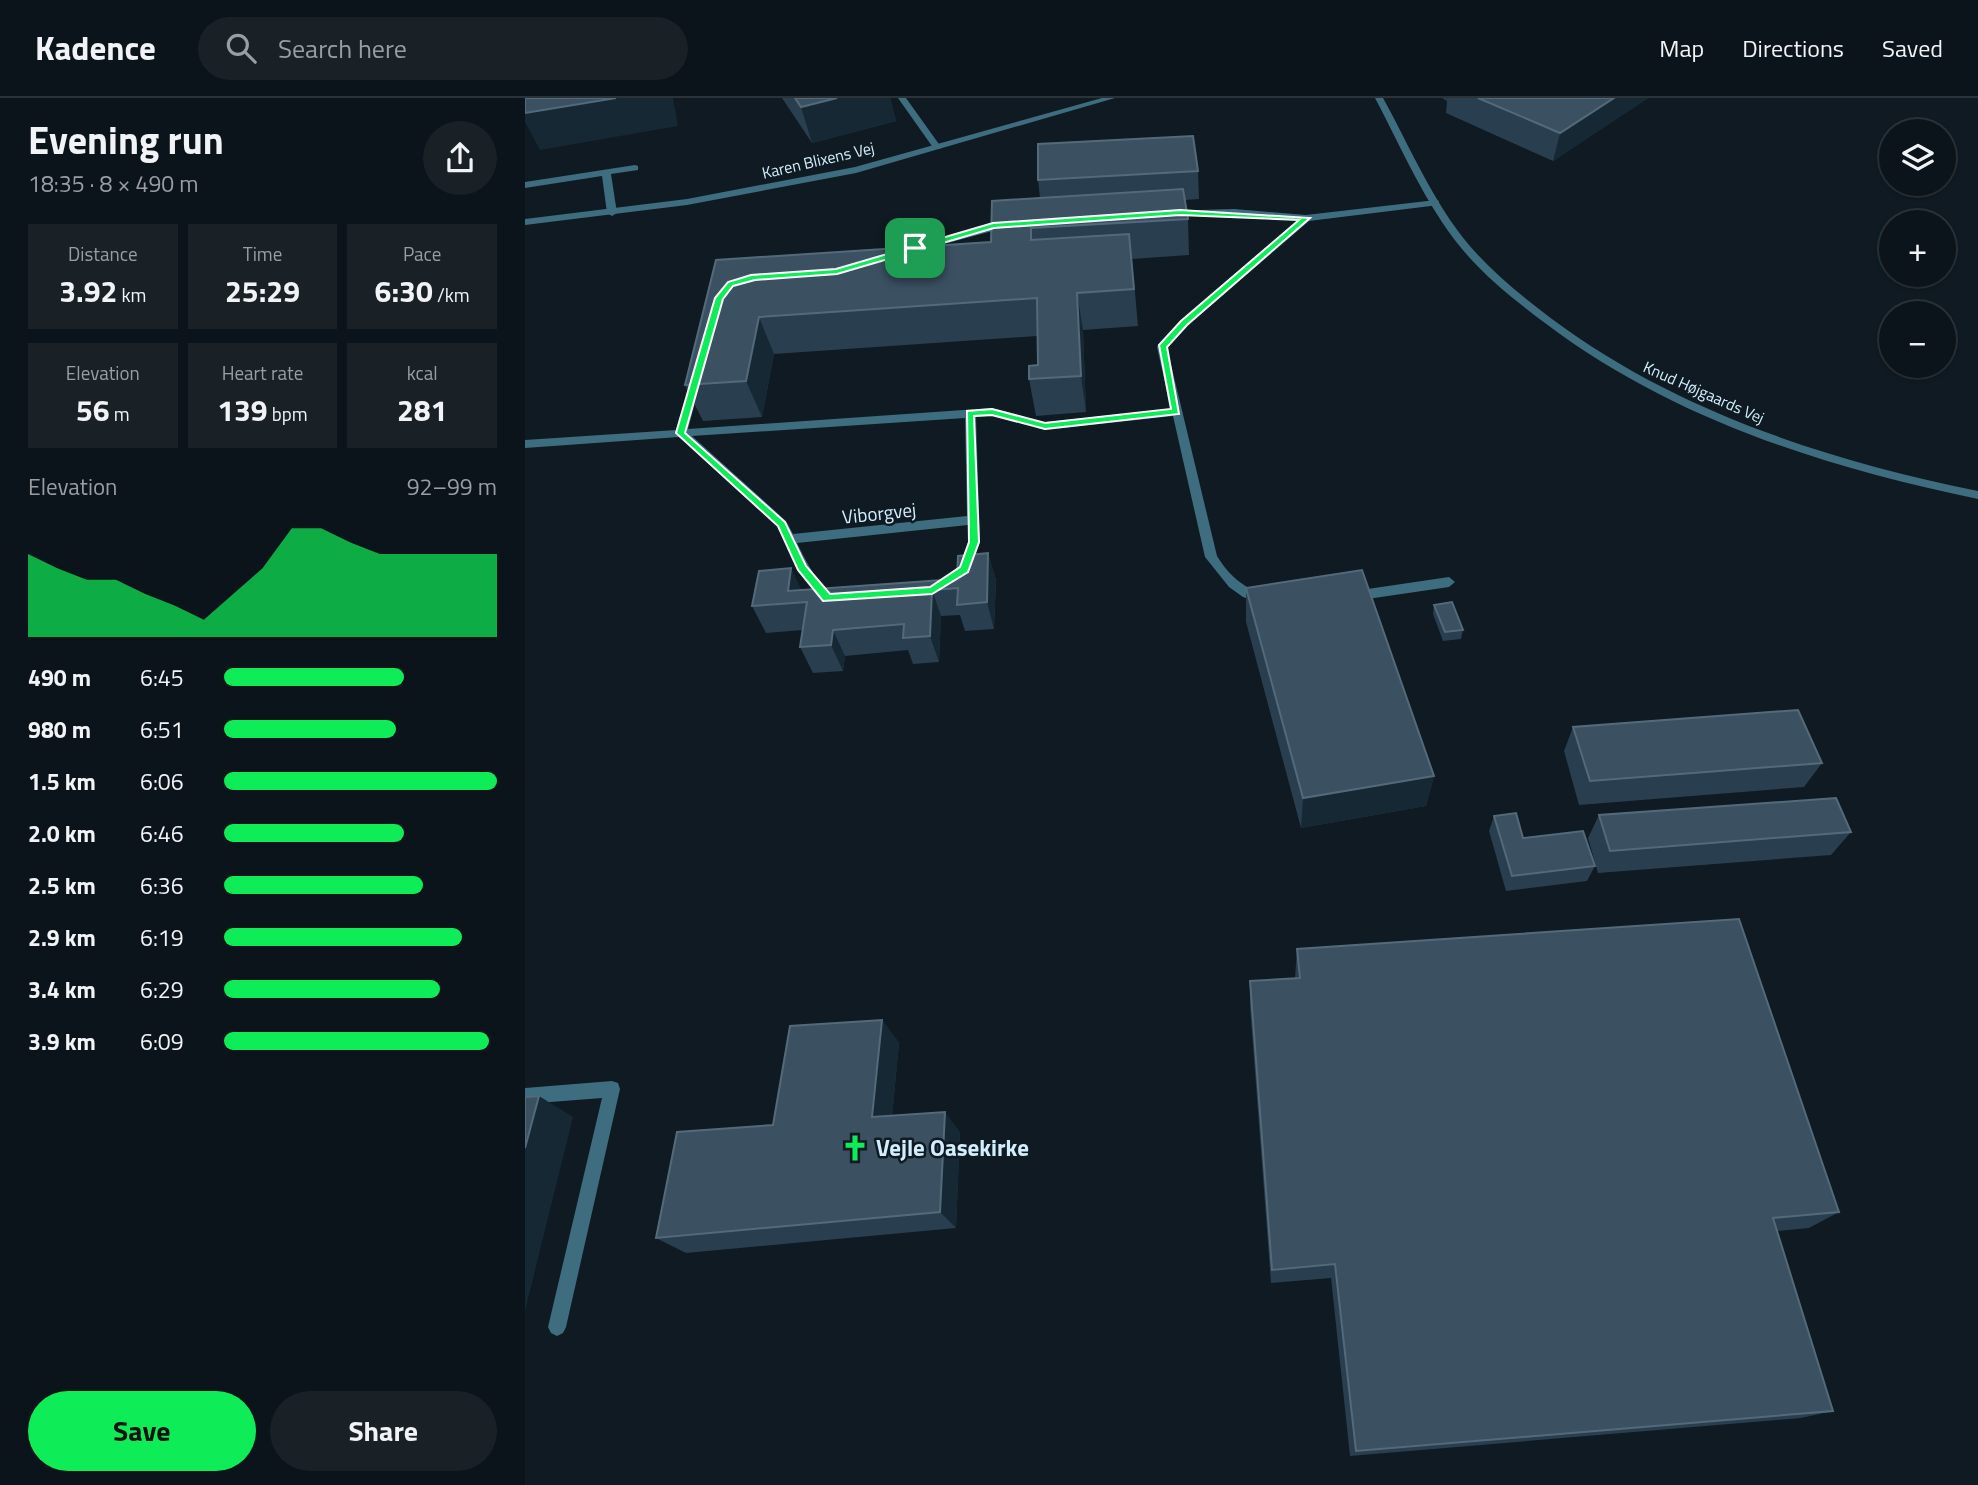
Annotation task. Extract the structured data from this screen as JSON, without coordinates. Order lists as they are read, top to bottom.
{
  "streets": {
    "street": ["Karen Blixens Vej", "Knud Højgaards Vej", "Viborgvej"]
  },
  "places": {
    "church": ["Vejle Oasekirke"]
  },
  "page": {
    "header": "Kadence",
    "search": "Search here",
    "nav": ["Map", "Directions", "Saved"],
    "heading": ["Evening run", "18:35 · 8 × 490 m"],
    "map_buttons": ["+", "−"],
    "stats": [
      ["Distance", "3.92 km"],
      ["Time", "25:29"],
      ["Pace", "6:30 /km"],
      ["Elevation", "56 m"],
      ["Heart rate", "139 bpm"],
      ["kcal", "281"]
    ],
    "chart": ["Elevation", "92–99 m"],
    "list": [
      {
        "name": "490 m",
        "note": "6:45"
      },
      {
        "name": "980 m",
        "note": "6:51"
      },
      {
        "name": "1.5 km",
        "note": "6:06"
      },
      {
        "name": "2.0 km",
        "note": "6:46"
      },
      {
        "name": "2.5 km",
        "note": "6:36"
      },
      {
        "name": "2.9 km",
        "note": "6:19"
      },
      {
        "name": "3.4 km",
        "note": "6:29"
      },
      {
        "name": "3.9 km",
        "note": "6:09"
      }
    ],
    "buttons": ["Save", "Share"]
  }
}
